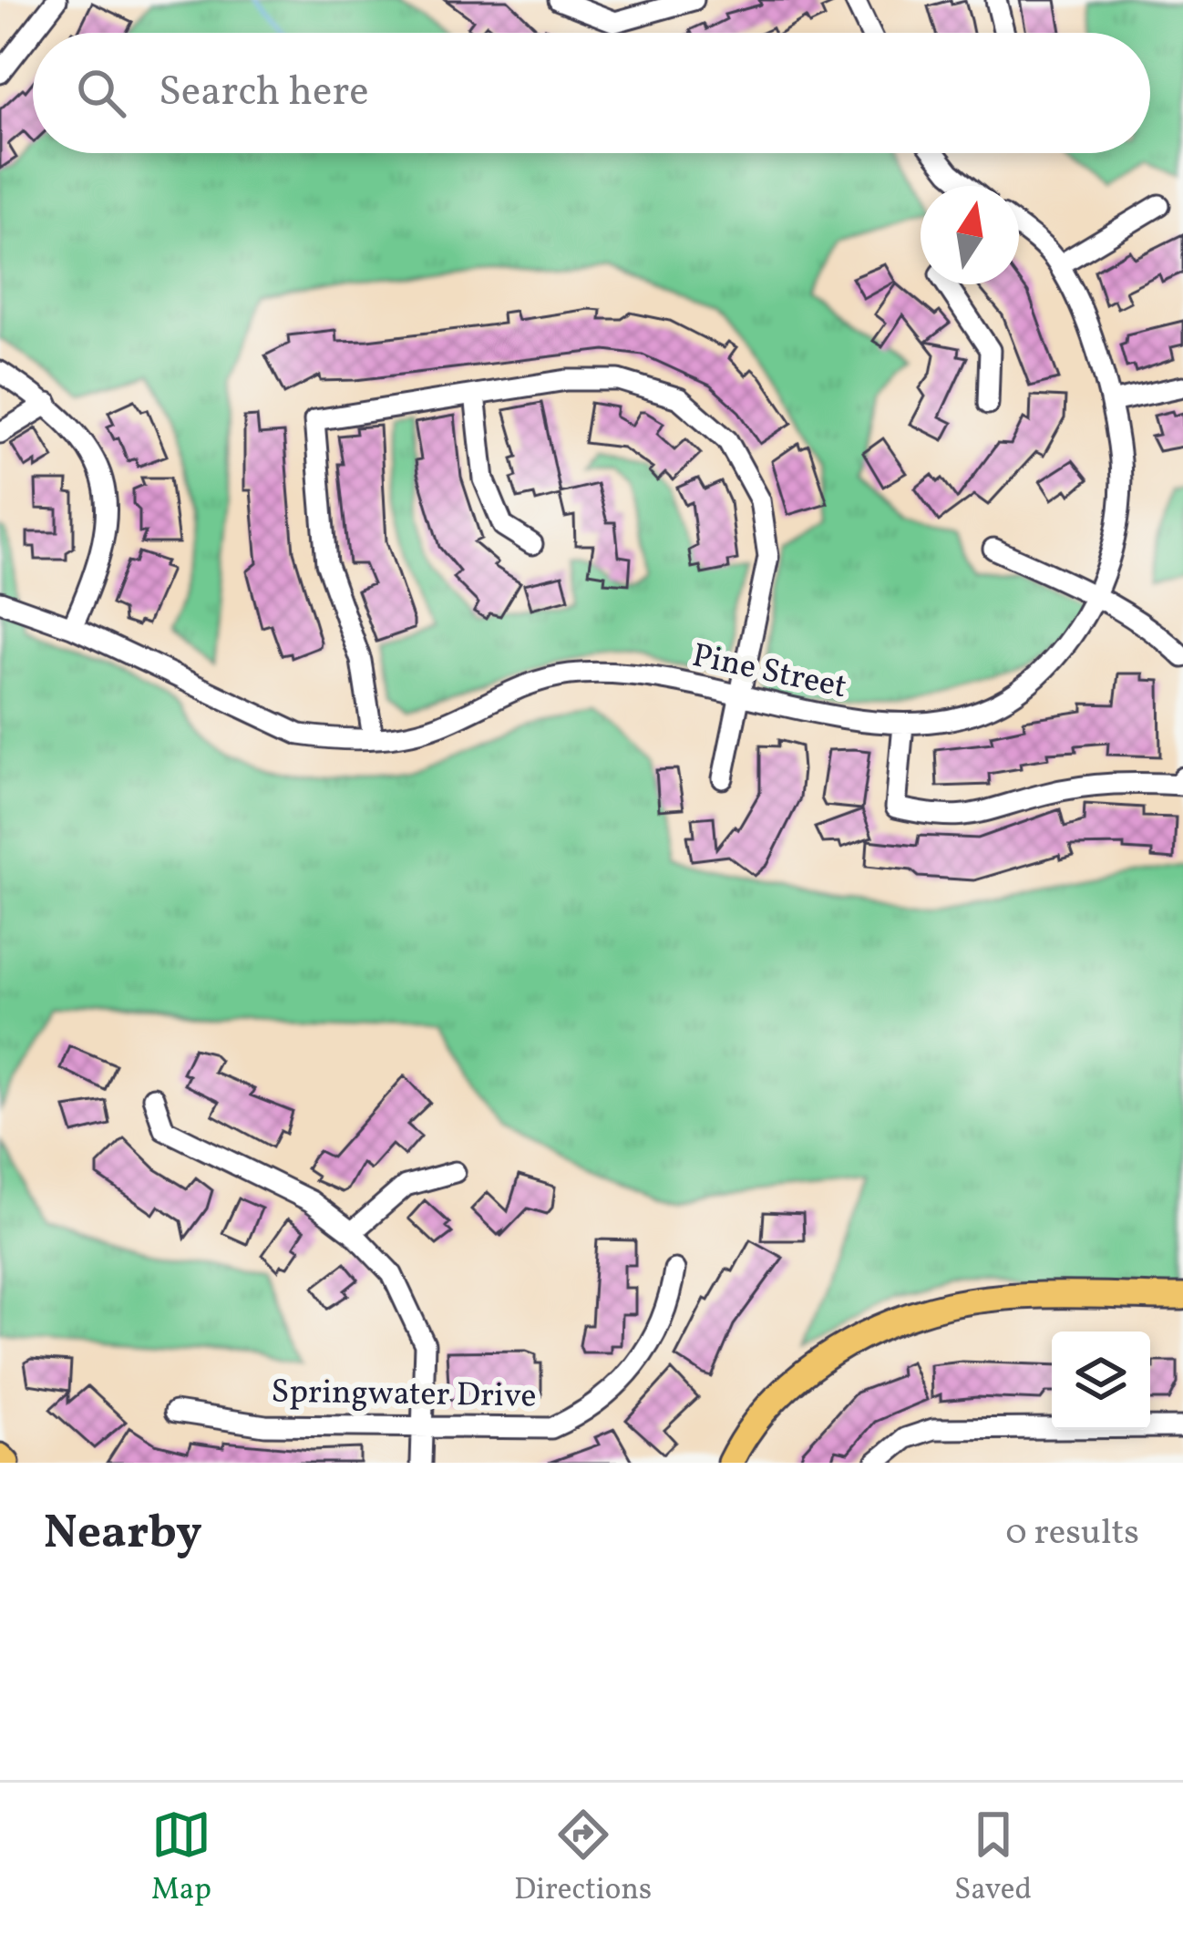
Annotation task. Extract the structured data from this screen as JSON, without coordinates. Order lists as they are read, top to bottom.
{
  "streets": {
    "street": ["Pine Street", "Springwater Drive"]
  },
  "north": "top",
  "page": {
    "search": "Search here",
    "heading": ["Nearby", "0 results"],
    "nav": ["Map", "Directions", "Saved"]
  }
}
